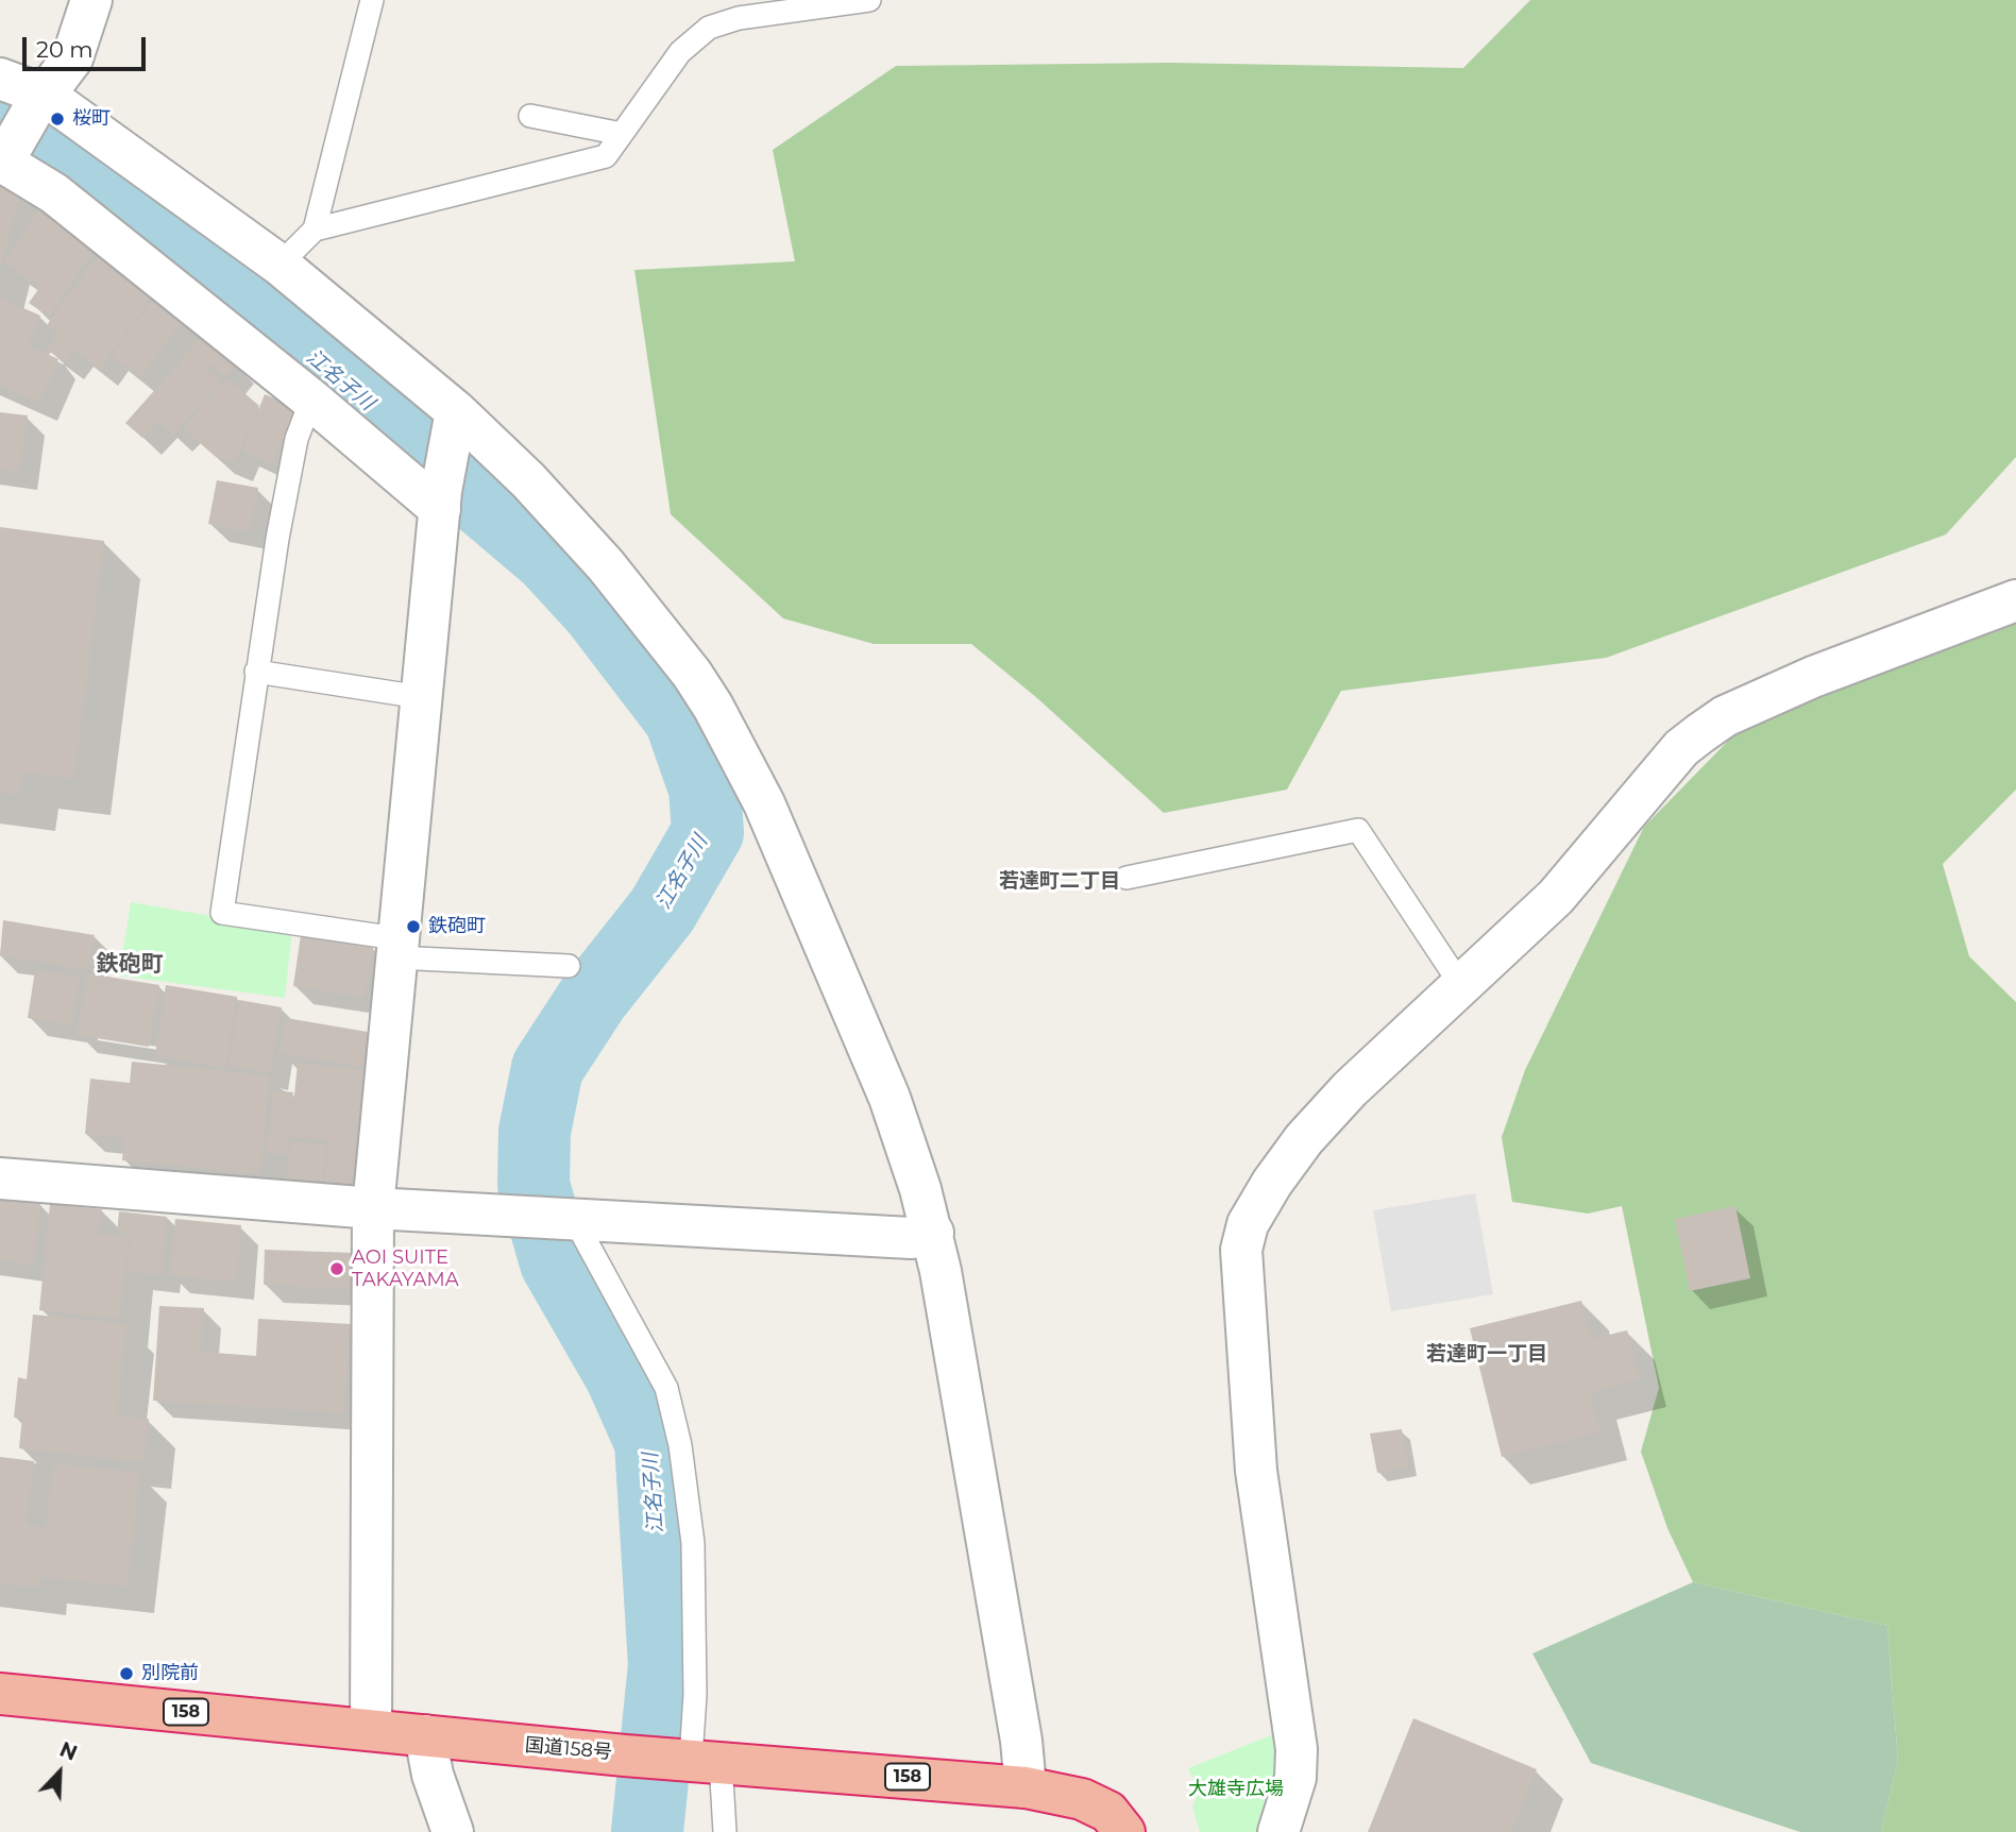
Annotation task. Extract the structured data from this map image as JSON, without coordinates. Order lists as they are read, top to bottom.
{
  "streets": {
    "highway": ["158", "国道158号"]
  },
  "districts": ["若達町二丁目", "鉄砲町", "若達町一丁目"],
  "water": ["江名子川"],
  "parks": ["大雄寺広場"],
  "places": [
    "桜町",
    "鉄砲町",
    "AOI SUITE TAKAYAMA",
    "別院前"
  ],
  "scale_bar": "20 m",
  "north": "top right"
}
